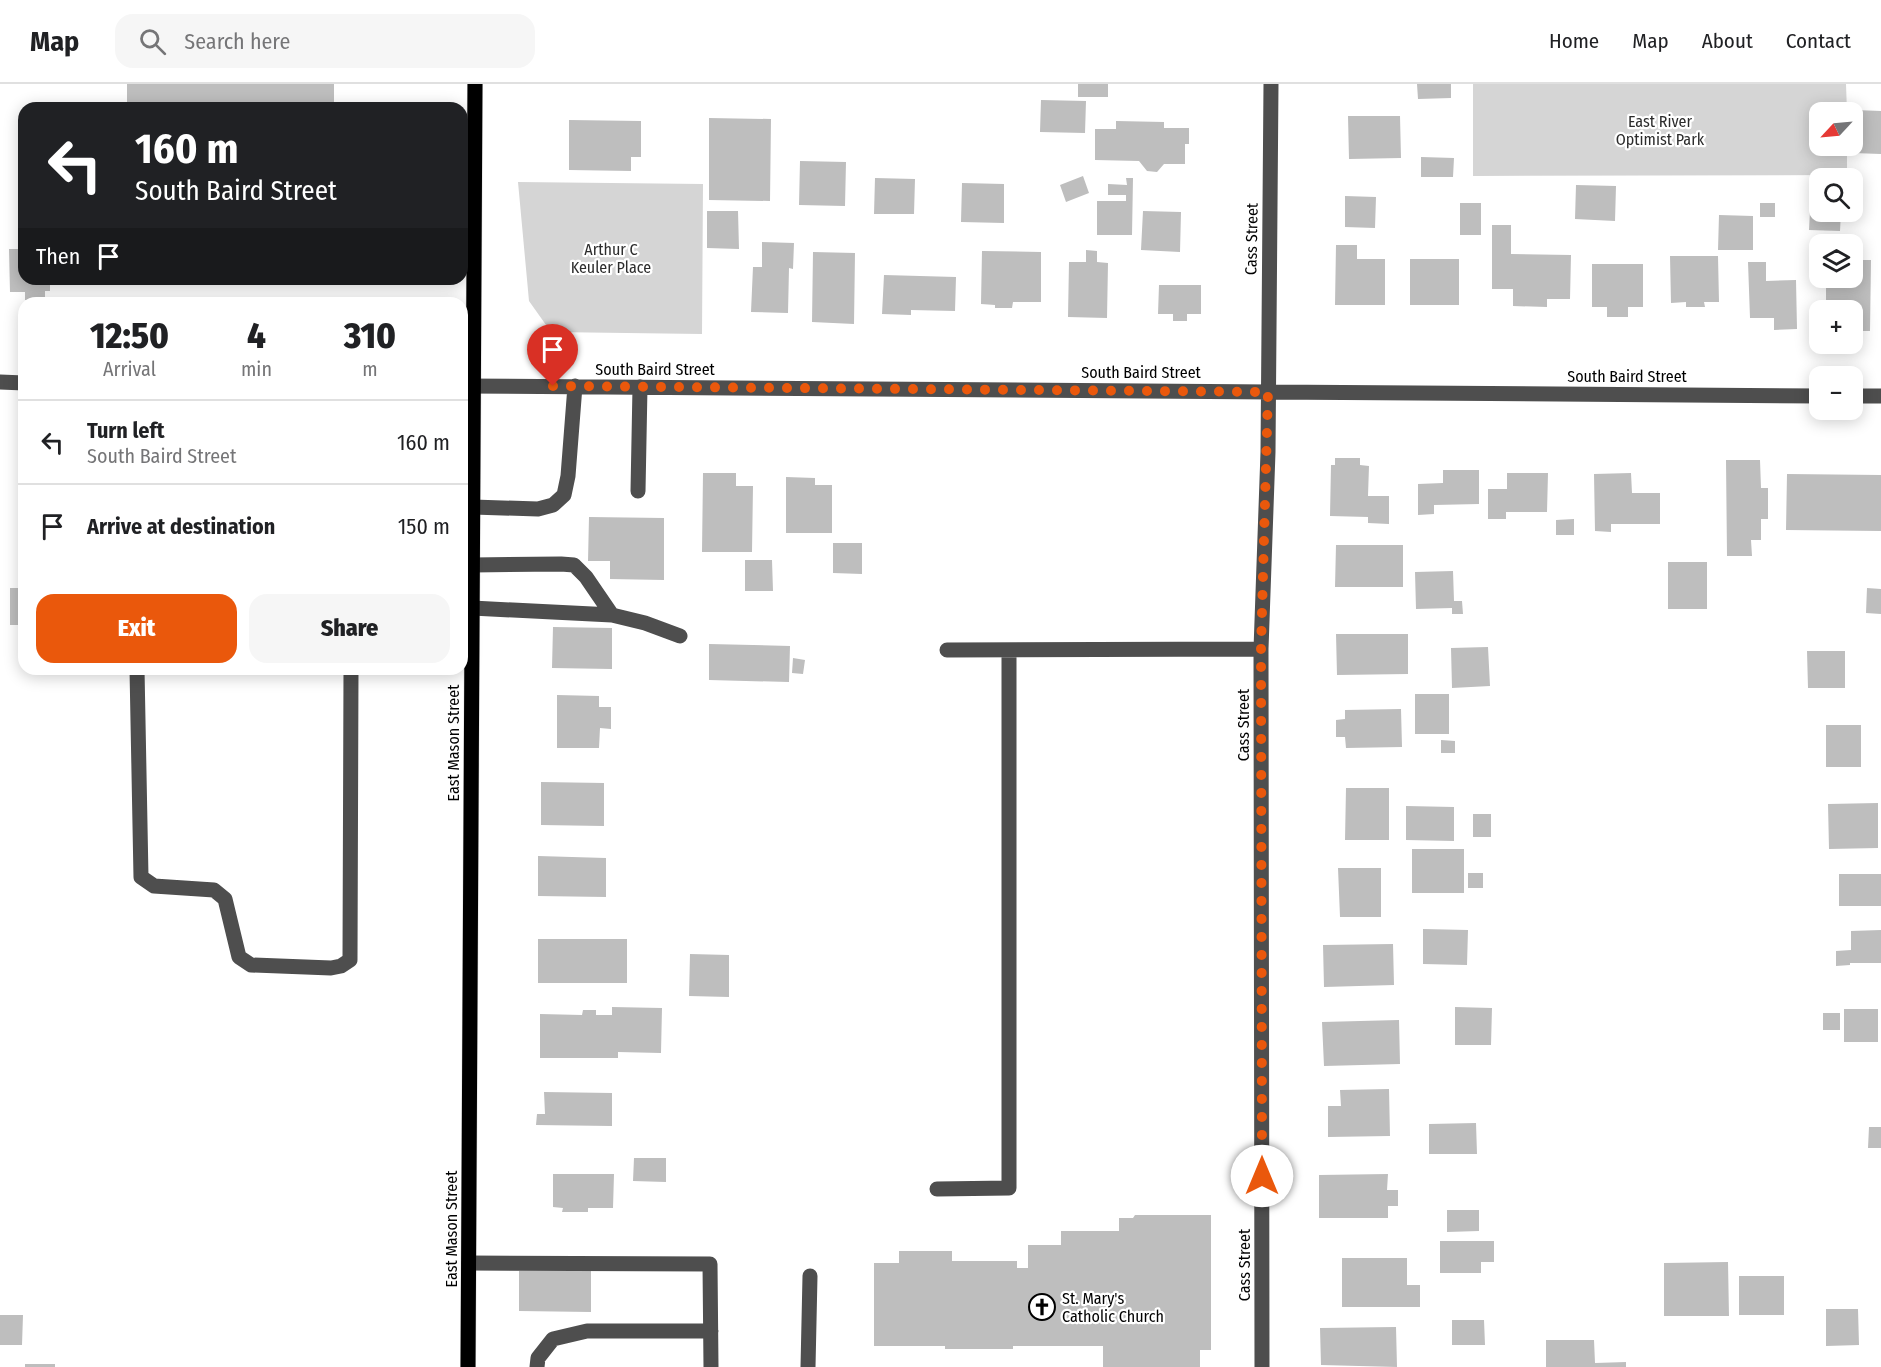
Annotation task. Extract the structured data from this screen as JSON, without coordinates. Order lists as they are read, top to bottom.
{
  "streets": {
    "main road": ["East Mason Street"],
    "street": ["Cass Street", "South Baird Street"]
  },
  "crossings": [
    ["Cass Street", "South Baird Street"],
    ["South Baird Street", "East Mason Street"]
  ],
  "parks": ["East River Optimist Park", "Arthur C Keuler Place"],
  "places": {
    "church": ["St. Mary's Catholic Church"]
  },
  "north": "bottom left",
  "page": {
    "header": "Map",
    "search": "Search here",
    "nav": [
      "Home",
      "Map",
      "About",
      "Contact"
    ],
    "map_buttons": ["+", "−"],
    "turn": ["160 m", "South Baird Street"],
    "then": "Then",
    "eta": [
      "12:50",
      "Arrival",
      "4",
      "min",
      "310",
      "m"
    ],
    "list": [
      {
        "name": "Turn left",
        "note": "South Baird Street",
        "value": "160 m"
      },
      {
        "name": "Arrive at destination",
        "value": "150 m"
      }
    ],
    "buttons": ["Exit", "Share"]
  }
}
